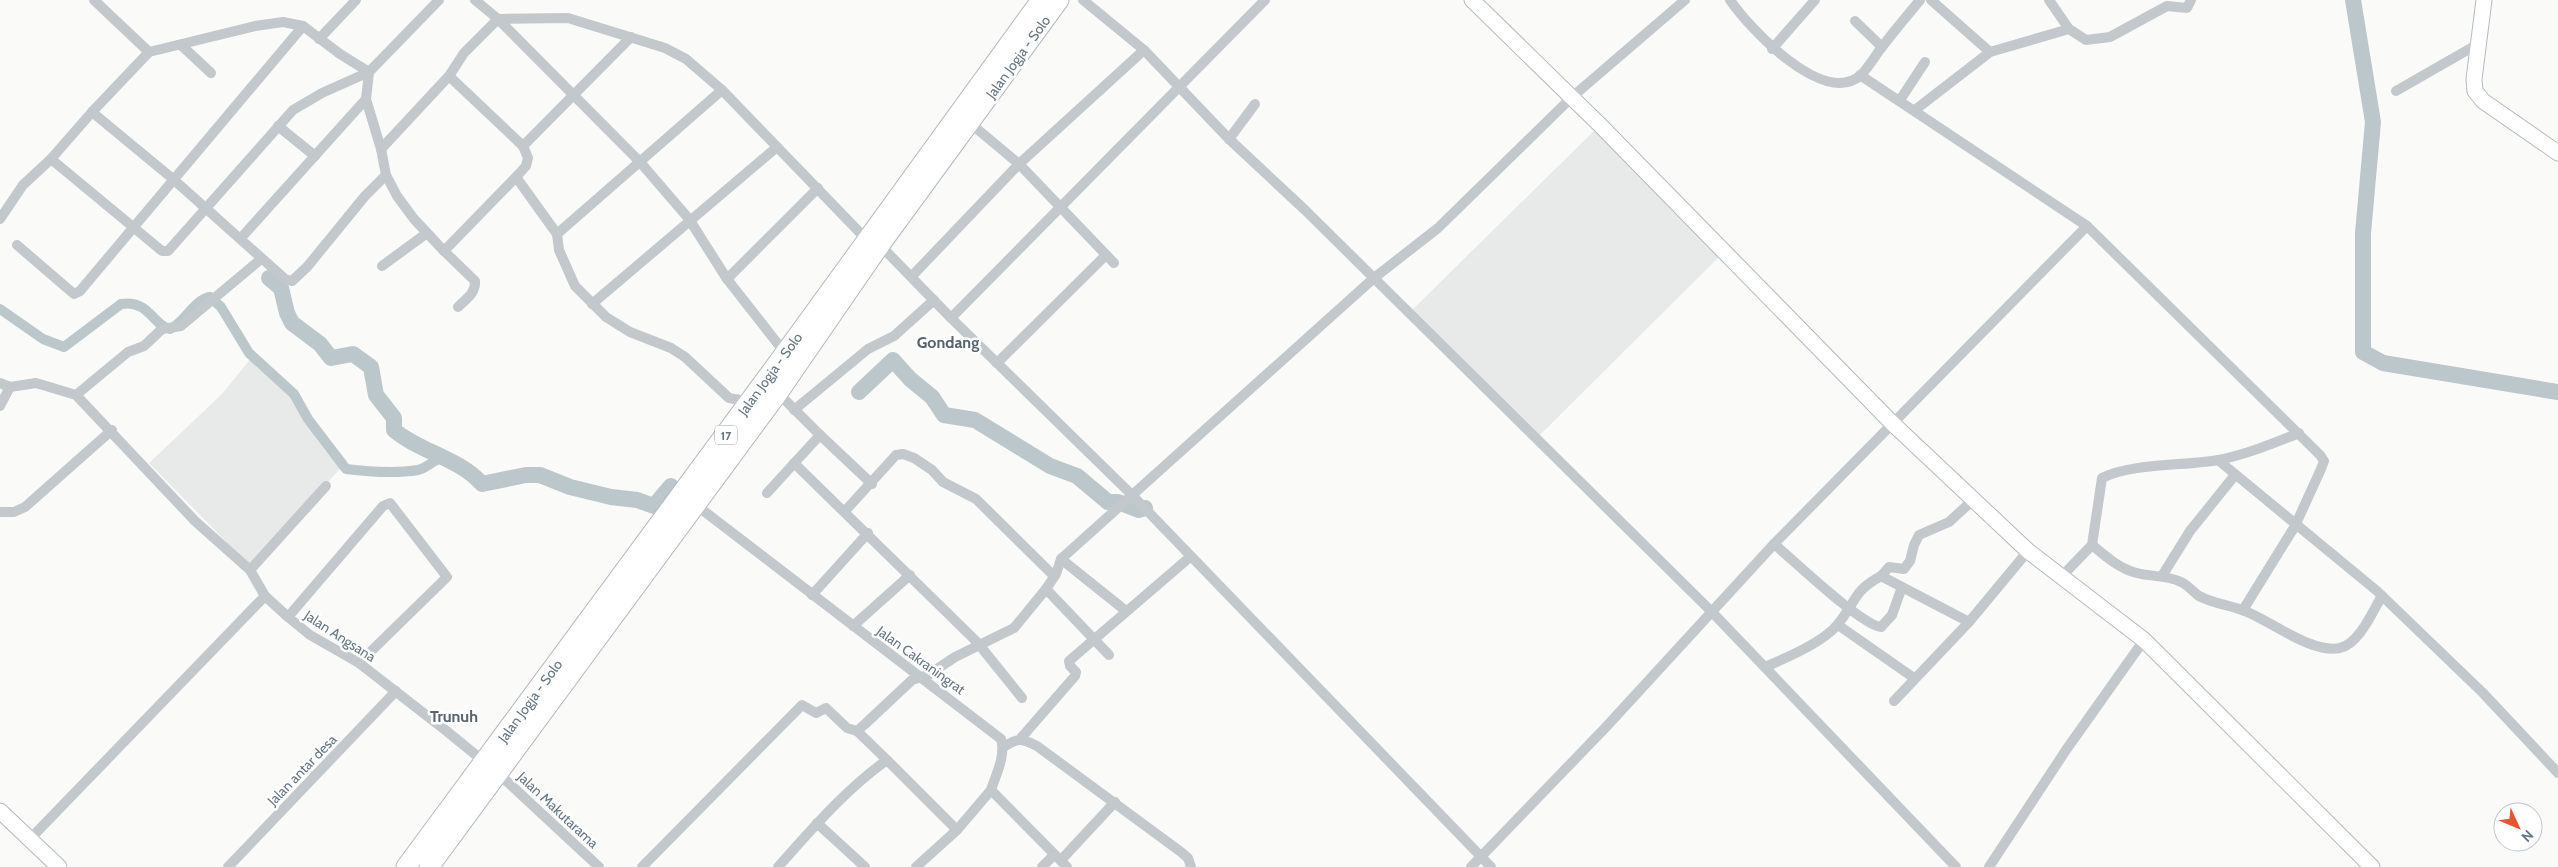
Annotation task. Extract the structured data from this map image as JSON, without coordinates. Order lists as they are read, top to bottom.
{
  "streets": {
    "highway": ["Jalan Jogja - Solo", "17"],
    "street": [
      "Jalan Angsana",
      "Jalan Cakraningrat",
      "Jalan antar desa",
      "Jalan Makutarama"
    ]
  },
  "crossings": [
    ["Jalan Jogja - Solo", "Jalan Angsana"],
    ["Jalan Jogja - Solo", "Jalan Cakraningrat"],
    ["Jalan Jogja - Solo", "Jalan Makutarama"],
    ["Jalan Angsana", "Jalan antar desa"],
    ["Jalan Angsana", "Jalan Makutarama"]
  ],
  "districts": ["Gondang", "Trunuh"],
  "north": "bottom right"
}
